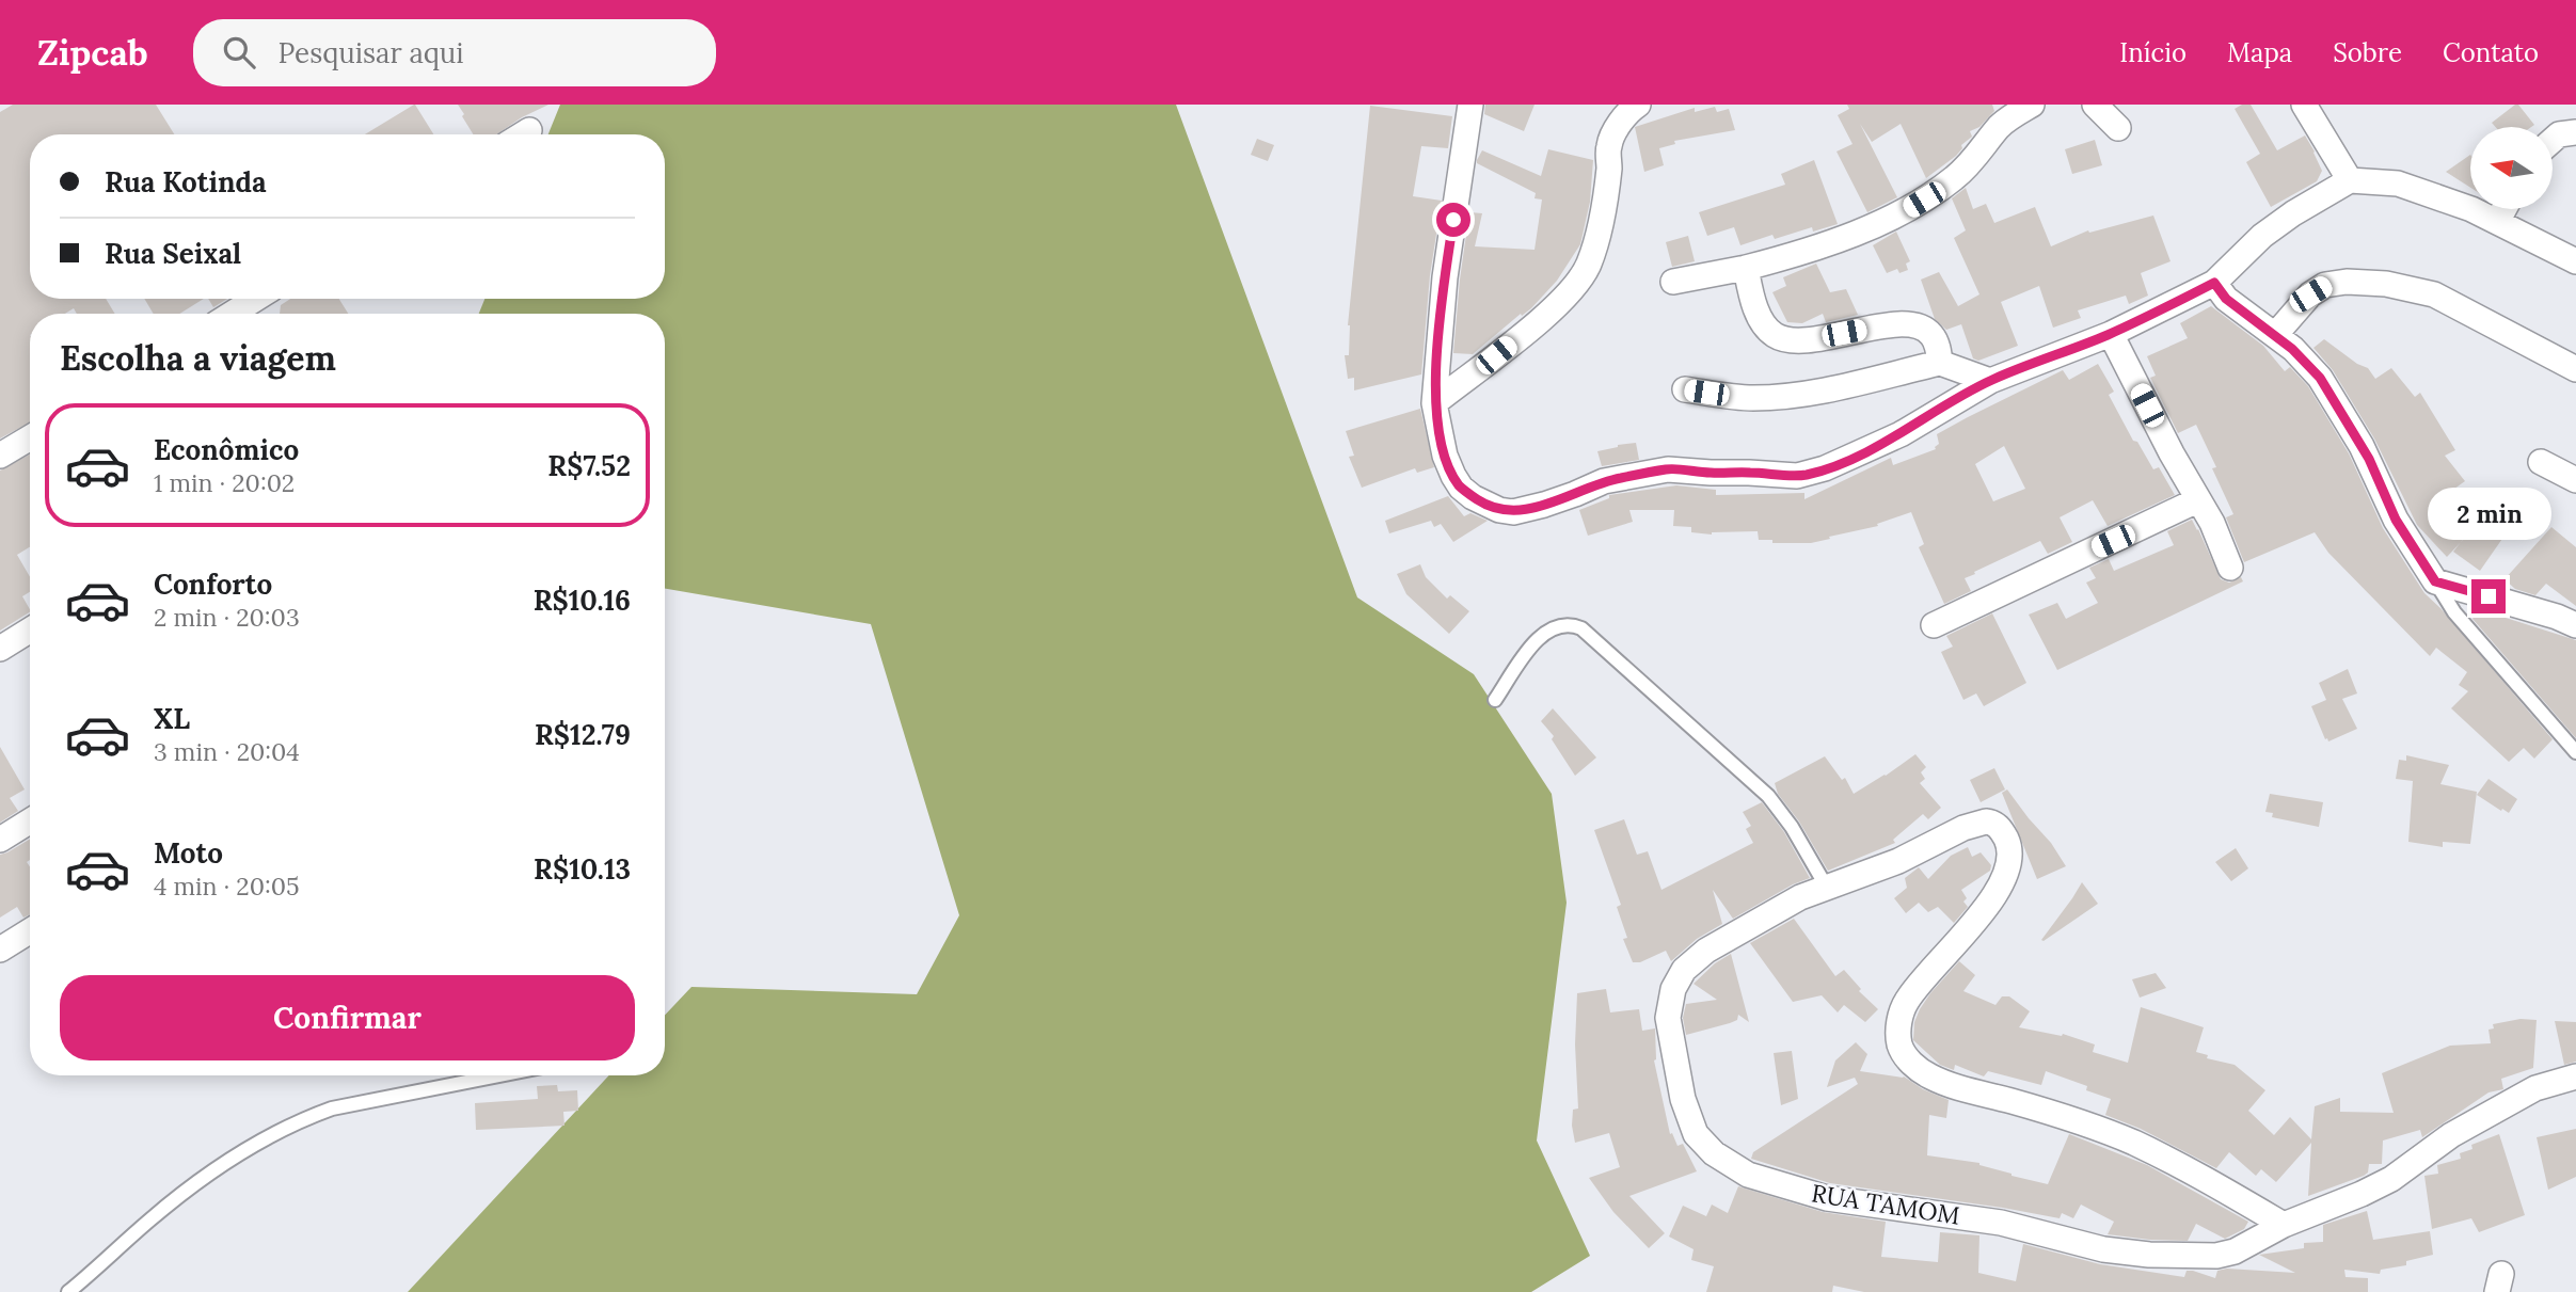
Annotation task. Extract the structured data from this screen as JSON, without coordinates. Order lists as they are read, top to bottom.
{
  "streets": {
    "street": ["RUA TAMOM"]
  },
  "north": "left",
  "page": {
    "header": "Zipcab",
    "search": "Pesquisar aqui",
    "nav": [
      "Início",
      "Mapa",
      "Sobre",
      "Contato"
    ],
    "banner": ["Rua Kotinda", "Rua Seixal"],
    "heading": "Escolha a viagem",
    "list": [
      {
        "name": "Econômico",
        "note": "1 min · 20:02",
        "value": "R$7.52"
      },
      {
        "name": "Conforto",
        "note": "2 min · 20:03",
        "value": "R$10.16"
      },
      {
        "name": "XL",
        "note": "3 min · 20:04",
        "value": "R$12.79"
      },
      {
        "name": "Moto",
        "note": "4 min · 20:05",
        "value": "R$10.13"
      }
    ],
    "bubble": "2 min",
    "buttons": "Confirmar"
  }
}
